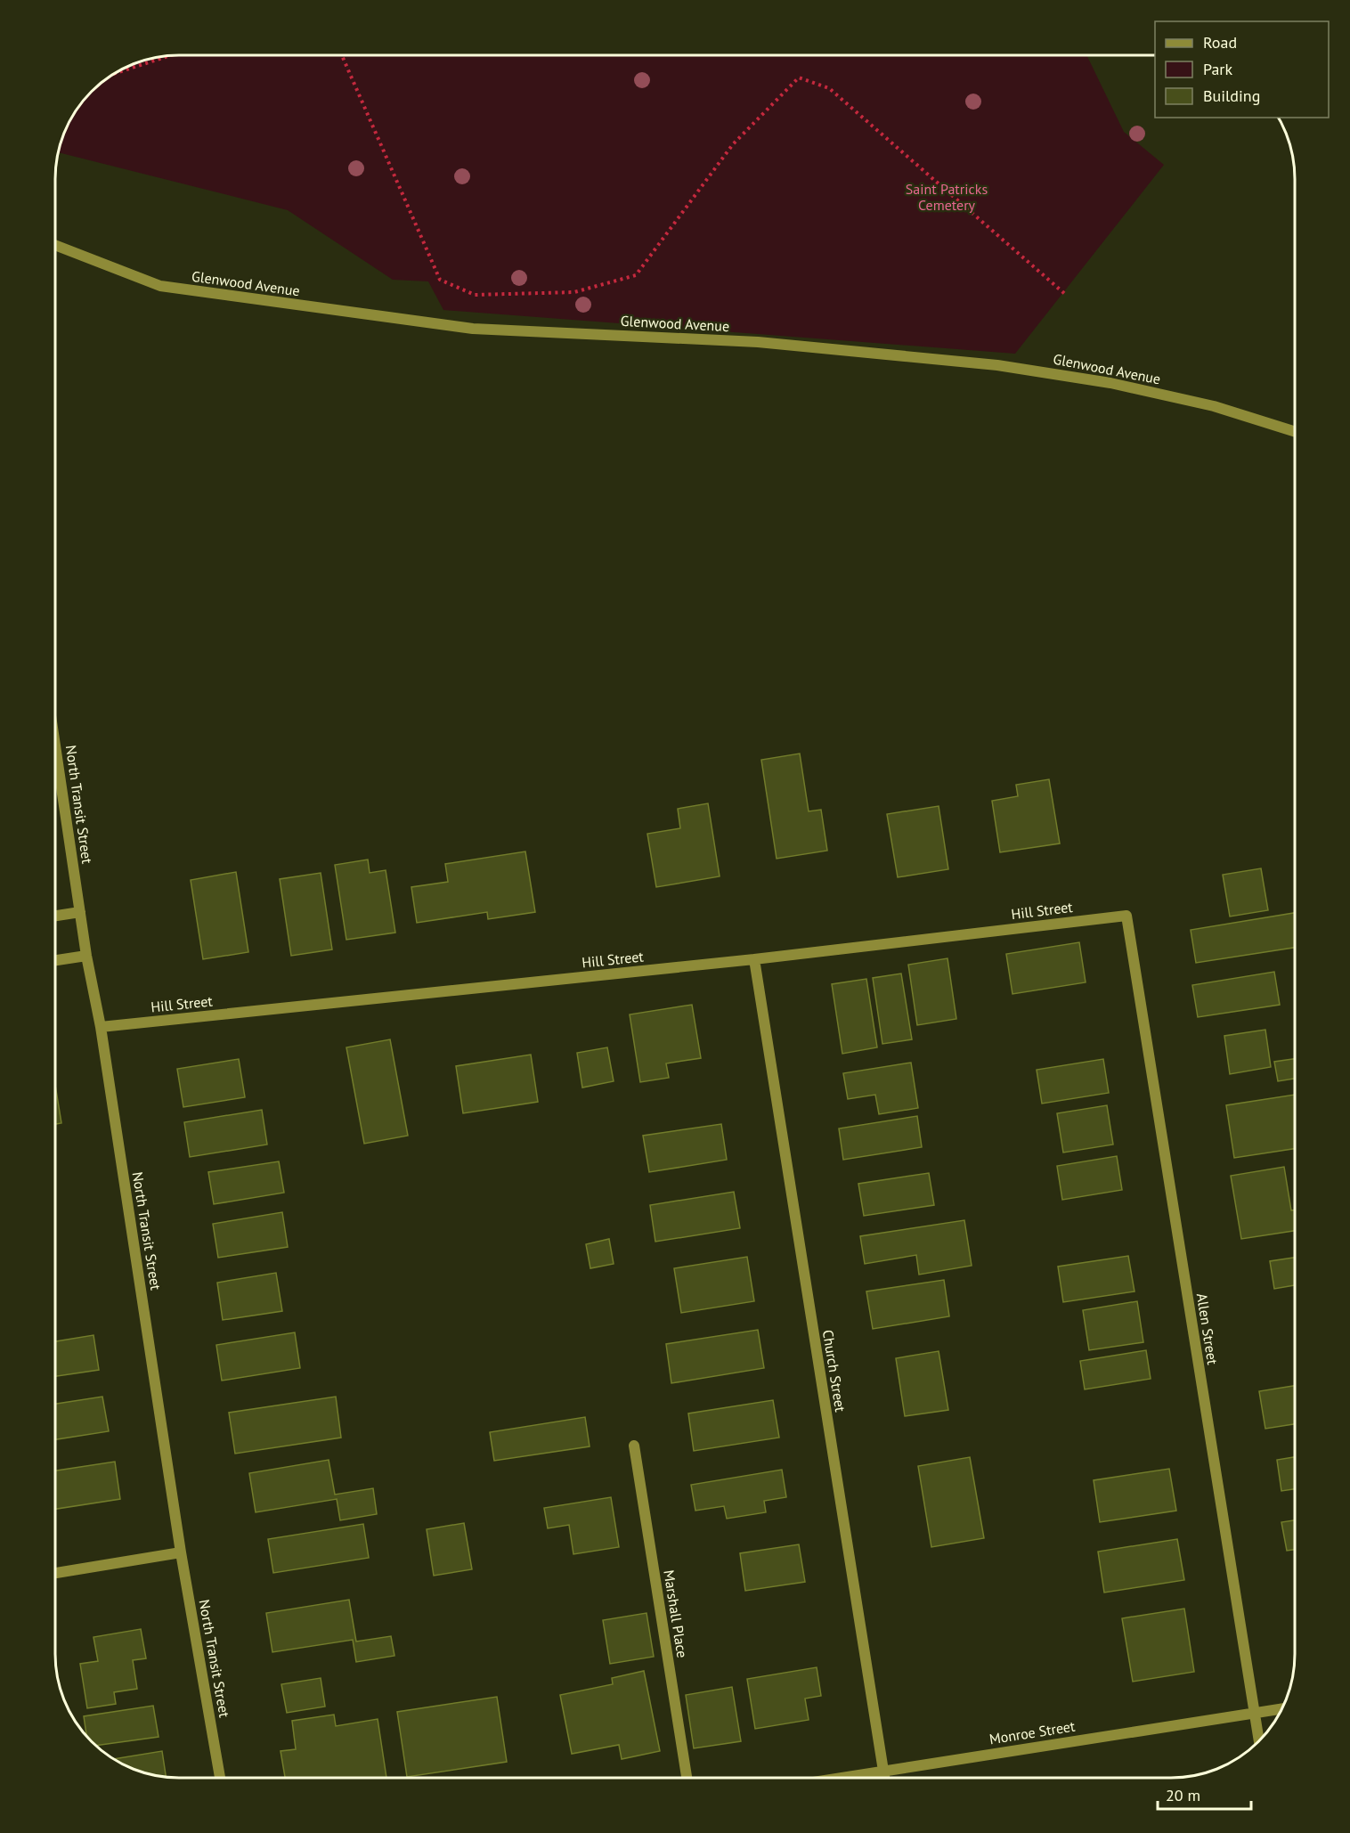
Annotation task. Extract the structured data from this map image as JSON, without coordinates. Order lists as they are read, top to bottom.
{
  "streets": {
    "street": [
      "Glenwood Avenue",
      "North Transit Street",
      "Hill Street",
      "Allen Street",
      "Church Street",
      "Marshall Place",
      "Monroe Street"
    ]
  },
  "crossings": [
    ["North Transit Street", "Hill Street"],
    ["Hill Street", "Allen Street"],
    ["Hill Street", "Church Street"],
    ["Allen Street", "Monroe Street"],
    ["Church Street", "Monroe Street"]
  ],
  "parks": ["Saint Patricks Cemetery"],
  "legend": ["Road", "Park", "Building"],
  "scale_bar": "20 m"
}
